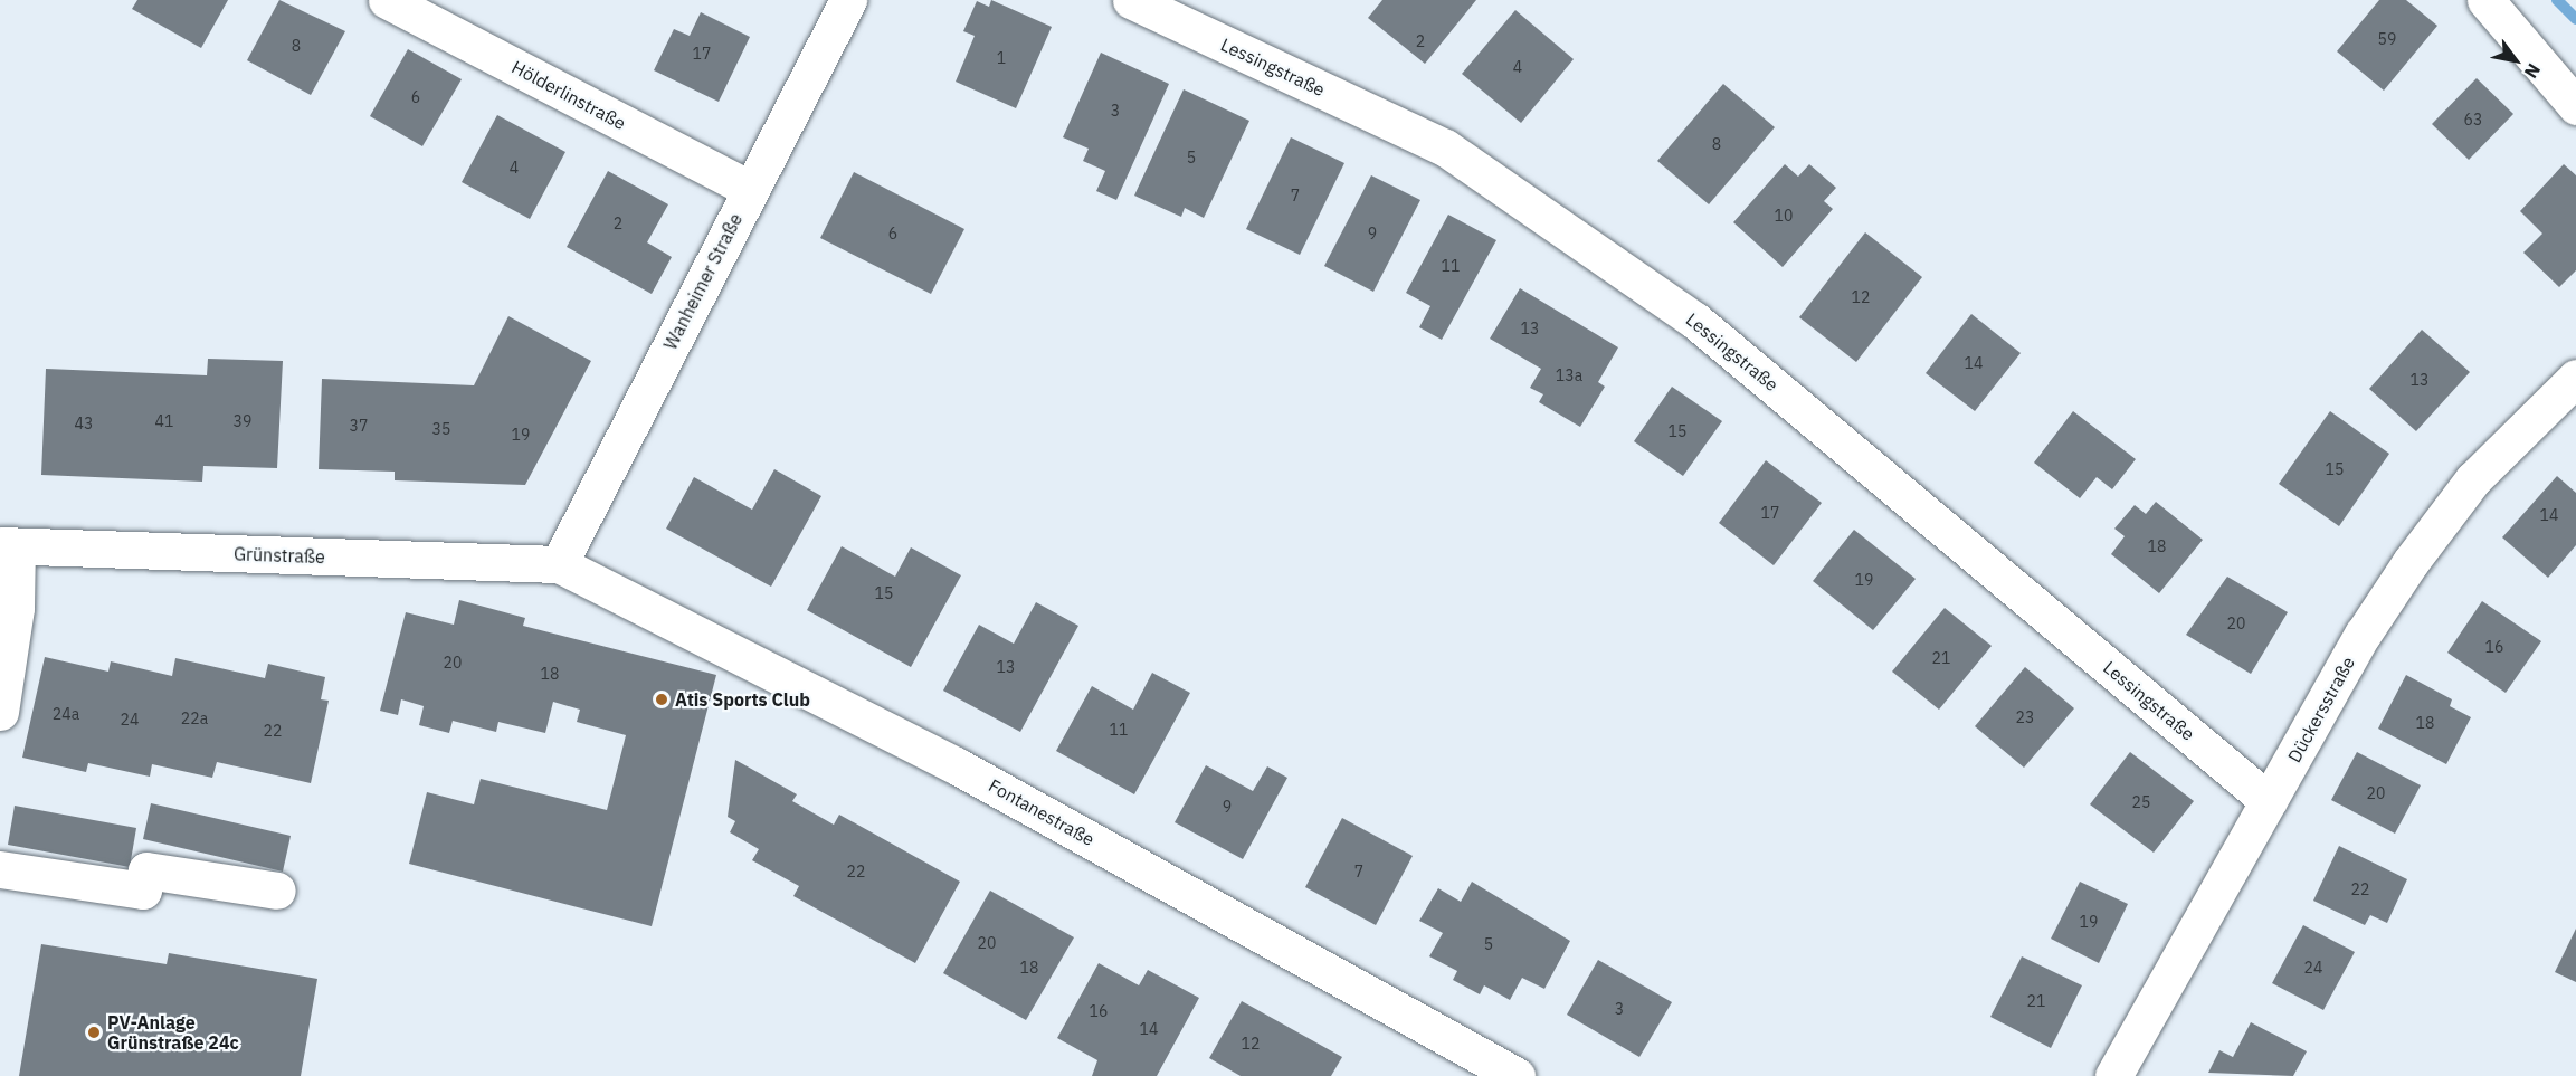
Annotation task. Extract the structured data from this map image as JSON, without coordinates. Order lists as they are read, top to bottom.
{
  "streets": {
    "street": [
      "Lessingstraße",
      "Hölderlinstraße",
      "Wanheimer Straße",
      "Grünstraße",
      "Dückersstraße",
      "Fontanestraße"
    ]
  },
  "crossings": [
    ["Lessingstraße", "Dückersstraße"],
    ["Hölderlinstraße", "Wanheimer Straße"],
    ["Wanheimer Straße", "Grünstraße"],
    ["Wanheimer Straße", "Fontanestraße"],
    ["Grünstraße", "Fontanestraße"]
  ],
  "places": ["Atis Sports Club", "PV-Anlage Grünstraße 24c"],
  "house_numbers": [
    "59",
    "2",
    "8",
    "17",
    "1",
    "4",
    "6",
    "3",
    "63",
    "8",
    "5",
    "4",
    "7",
    "10",
    "2",
    "6",
    "9",
    "11",
    "12",
    "13",
    "14",
    "13a",
    "13",
    "41",
    "39",
    "43",
    "37",
    "35",
    "15",
    "19",
    "15",
    "17",
    "14",
    "18",
    "19",
    "15",
    "20",
    "16",
    "21",
    "20",
    "13",
    "18",
    "24a",
    "23",
    "22a",
    "24",
    "18",
    "11",
    "22",
    "20",
    "25",
    "9",
    "22",
    "7",
    "22",
    "19",
    "20",
    "5",
    "18",
    "24",
    "21",
    "3",
    "16",
    "14",
    "12"
  ],
  "north": "bottom right"
}
